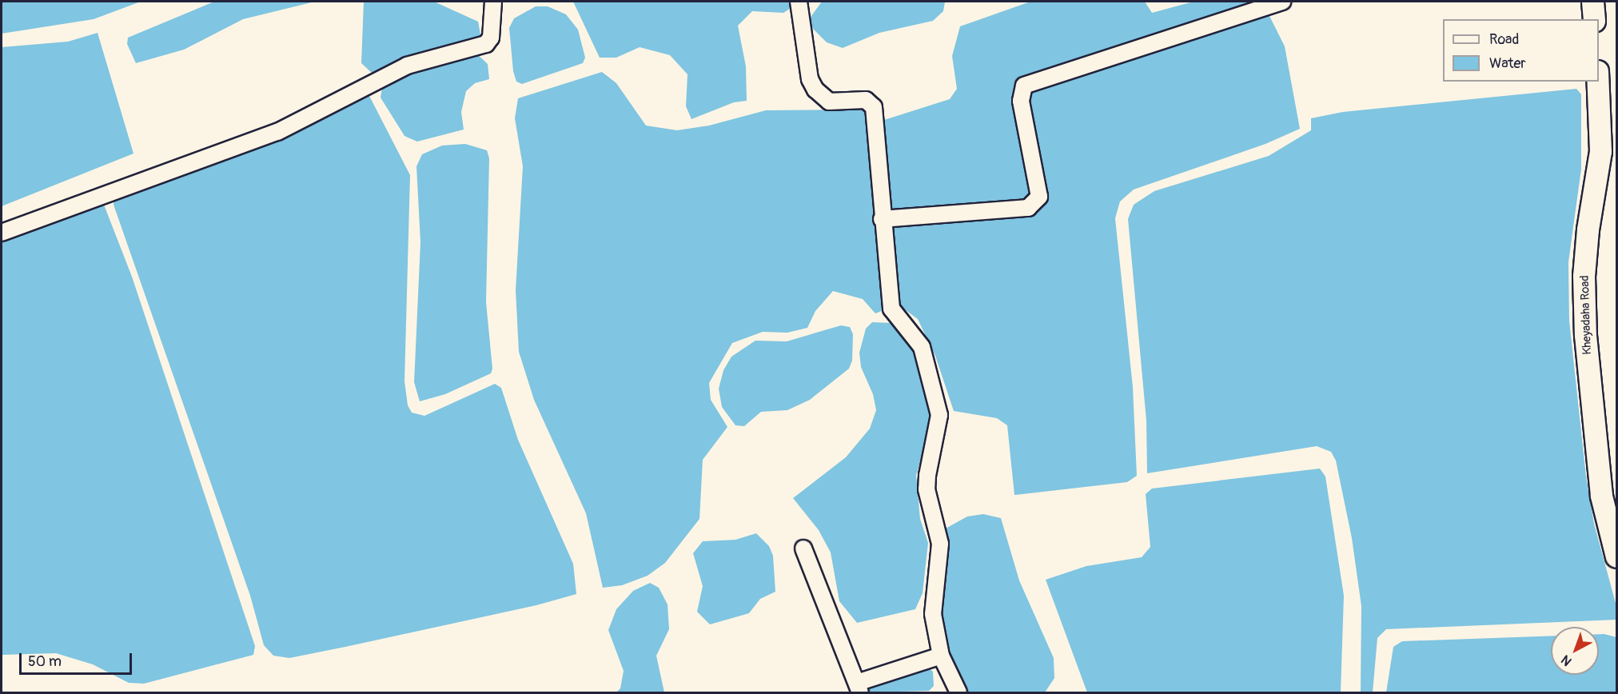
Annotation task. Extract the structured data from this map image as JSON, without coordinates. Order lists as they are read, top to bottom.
{
  "streets": {
    "main road": ["Kheyadaha Road"]
  },
  "legend": ["Road", "Water"],
  "scale_bar": "50 m",
  "north": "bottom left"
}
